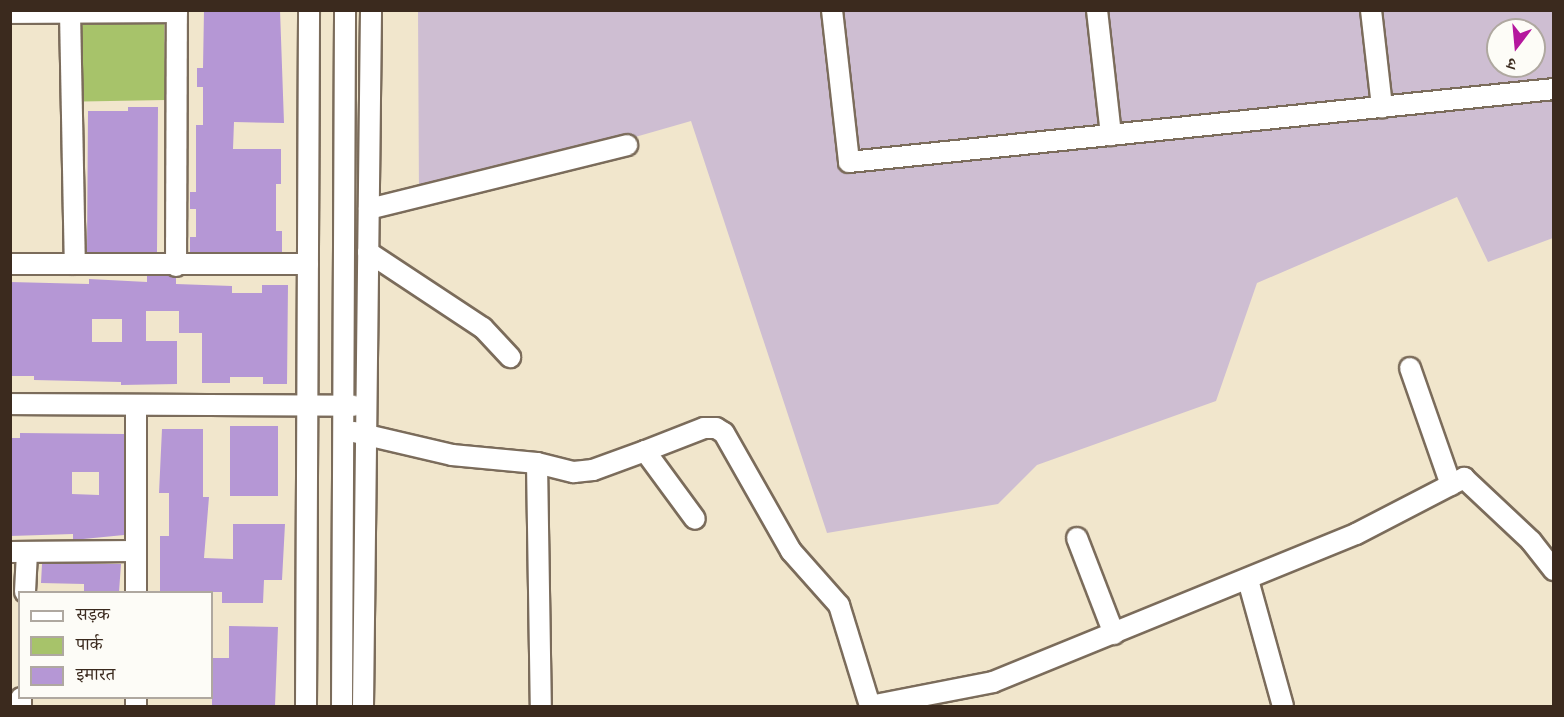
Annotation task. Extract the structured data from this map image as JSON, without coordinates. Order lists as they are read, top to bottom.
{
  "legend": ["सड़क", "पार्क", "इमारत"],
  "north": "bottom"
}
